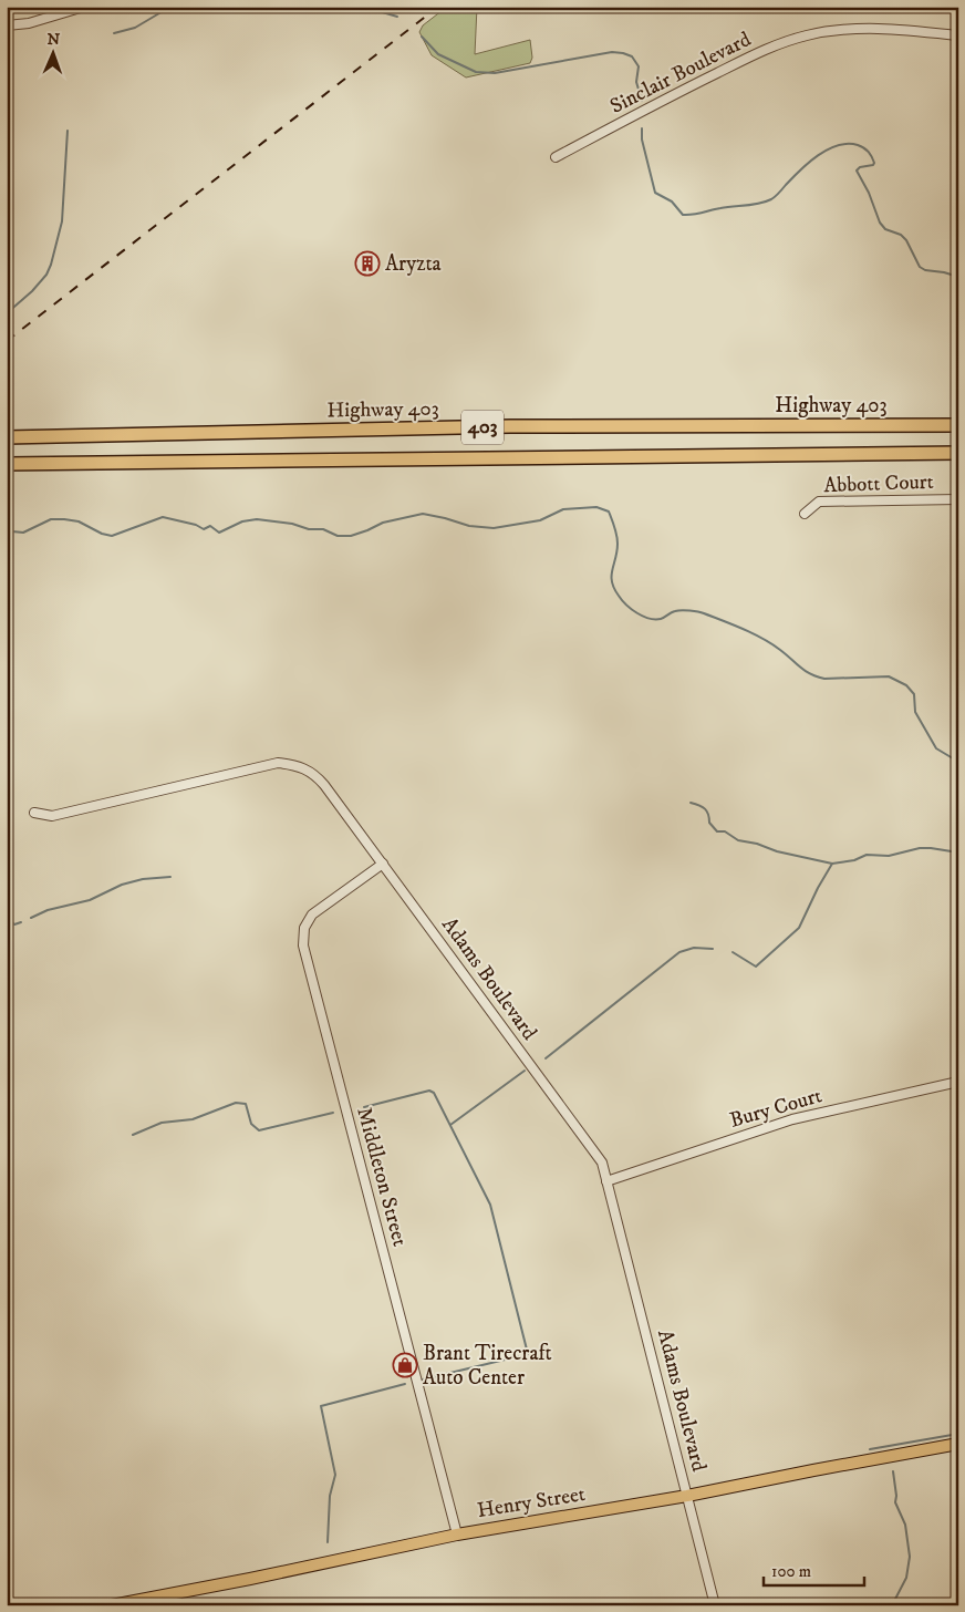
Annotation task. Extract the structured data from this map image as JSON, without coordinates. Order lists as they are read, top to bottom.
{
  "streets": {
    "highway": ["Highway 403", "403"],
    "main road": ["Henry Street"],
    "street": [
      "Sinclair Boulevard",
      "Abbott Court",
      "Adams Boulevard",
      "Bury Court",
      "Middleton Street"
    ]
  },
  "crossings": [
    ["Adams Boulevard", "Bury Court"],
    ["Adams Boulevard", "Middleton Street"],
    ["Adams Boulevard", "Henry Street"],
    ["Middleton Street", "Henry Street"]
  ],
  "places": {
    "building": ["Aryzta"],
    "shop": ["Brant Tirecraft Auto Center"]
  },
  "scale_bar": "100 m",
  "north": "top"
}
